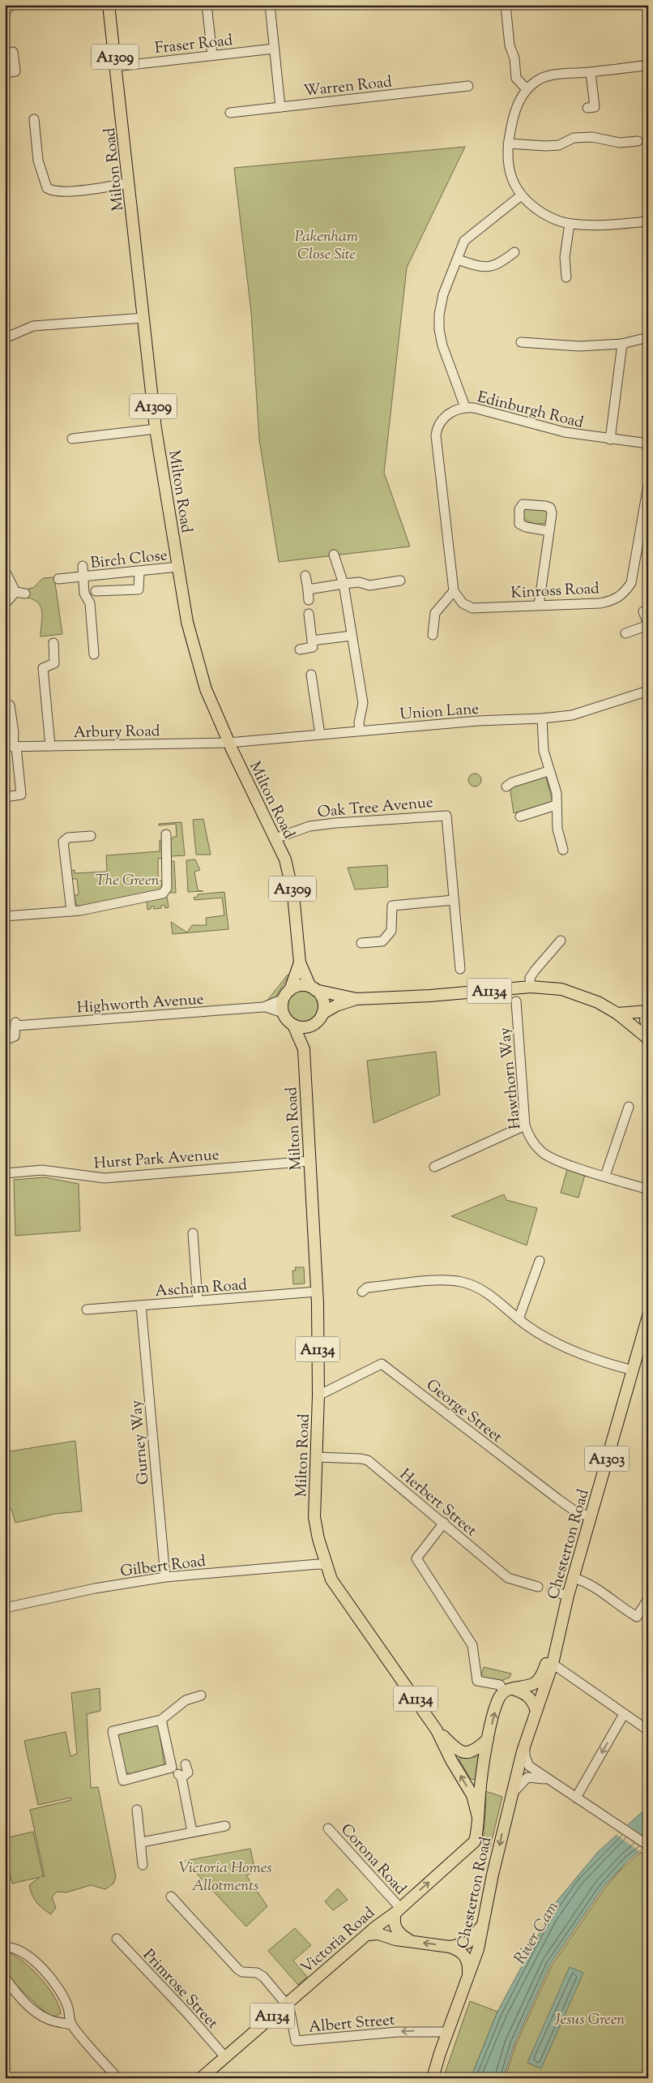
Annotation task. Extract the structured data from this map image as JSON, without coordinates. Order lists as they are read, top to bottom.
{
  "streets": {
    "main road": [
      "A1309",
      "Milton Road",
      "A1134",
      "A1303",
      "Chesterton Road",
      "Victoria Road"
    ],
    "street": [
      "Fraser Road",
      "Warren Road",
      "Edinburgh Road",
      "Birch Close",
      "Kinross Road",
      "Union Lane",
      "Arbury Road",
      "Oak Tree Avenue",
      "Highworth Avenue",
      "Hawthorn Way",
      "Hurst Park Avenue",
      "Ascham Road",
      "George Street",
      "Gurney Way",
      "Herbert Street",
      "Gilbert Road",
      "Corona Road",
      "Primrose Street",
      "Albert Street"
    ]
  },
  "crossings": [
    ["Fraser Road", "Milton Road"],
    ["Milton Road", "Birch Close"],
    ["Milton Road", "Union Lane"],
    ["Milton Road", "Arbury Road"],
    ["Milton Road", "Oak Tree Avenue"],
    ["Milton Road", "A1134"],
    ["Milton Road", "Highworth Avenue"],
    ["Milton Road", "Hurst Park Avenue"],
    ["Milton Road", "Ascham Road"],
    ["Milton Road", "George Street"],
    ["Milton Road", "Herbert Street"],
    ["Milton Road", "Gilbert Road"],
    ["Milton Road", "Victoria Road"],
    ["Union Lane", "Arbury Road"],
    ["A1134", "Highworth Avenue"],
    ["A1134", "A1303"],
    ["A1134", "Victoria Road"],
    ["Ascham Road", "Gurney Way"],
    ["George Street", "Chesterton Road"],
    ["Gurney Way", "Gilbert Road"],
    ["A1303", "Chesterton Road"],
    ["Chesterton Road", "Albert Street"],
    ["Corona Road", "Victoria Road"],
    ["Victoria Road", "Primrose Street"],
    ["Victoria Road", "Albert Street"]
  ],
  "one_way": ["Albert Street"],
  "water": ["River Cam"],
  "parks": [
    "Pakenham Close Site",
    "The Green",
    "Victoria Homes Allotments",
    "Jesus Green"
  ]
}
